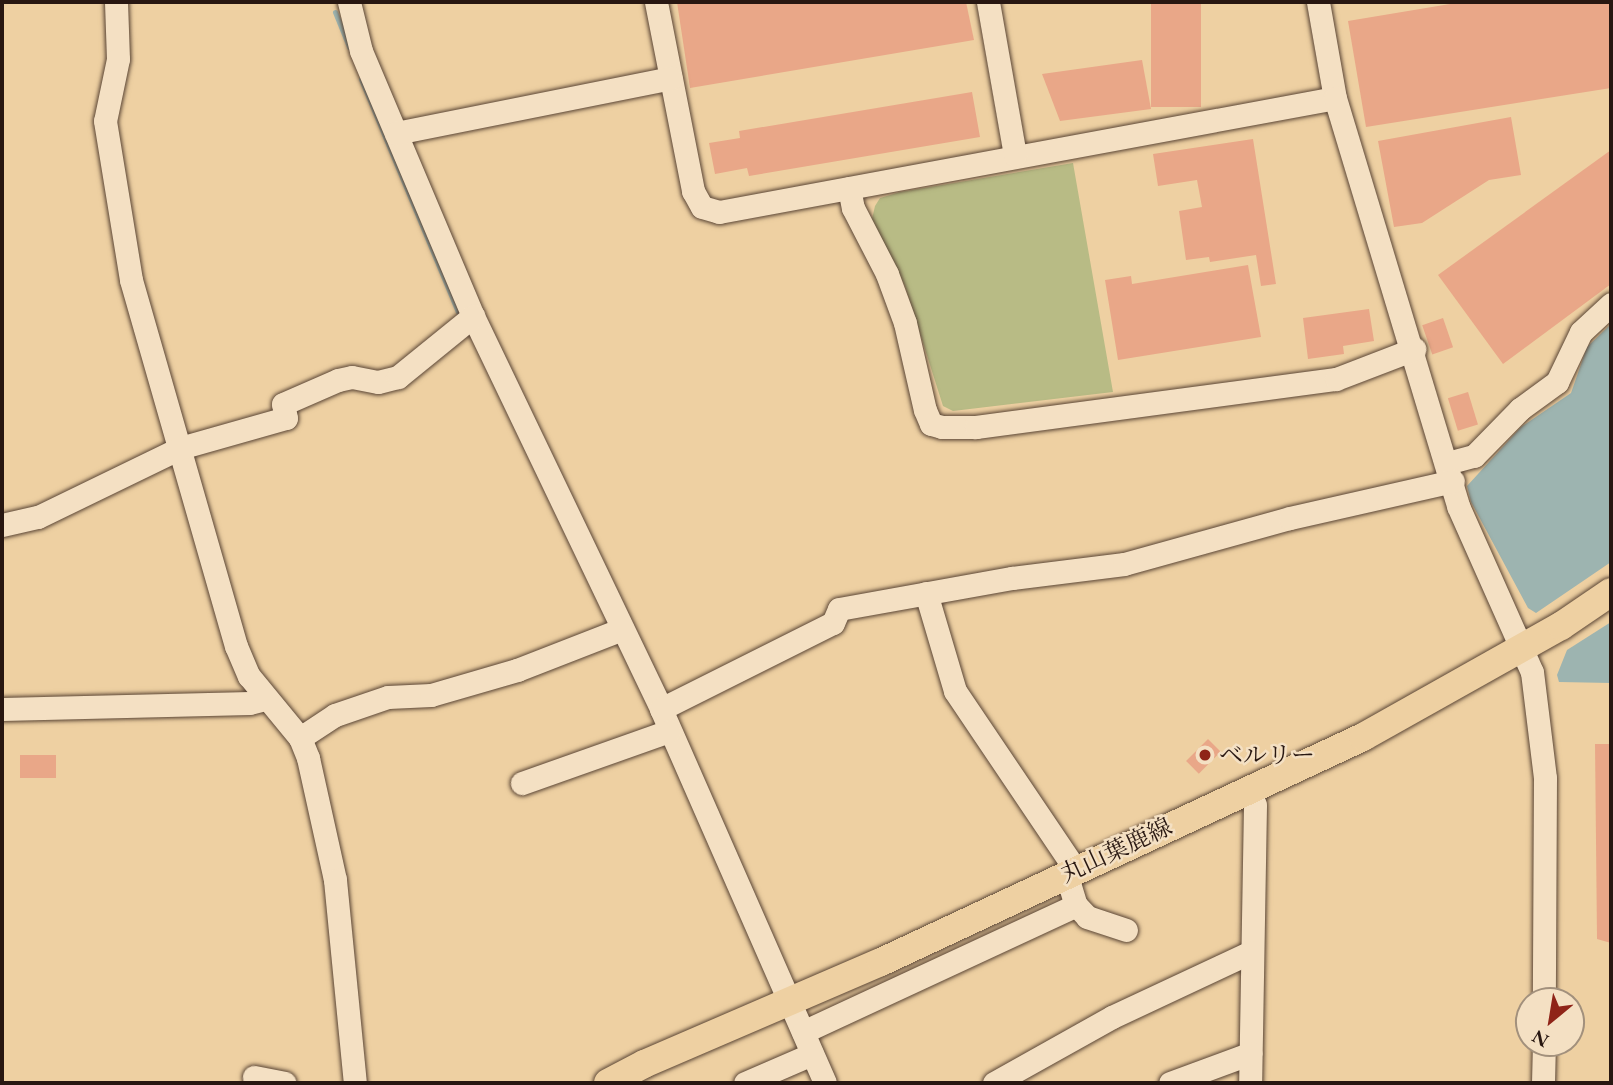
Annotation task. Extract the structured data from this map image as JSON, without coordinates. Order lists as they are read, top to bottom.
{
  "streets": {
    "main road": ["丸山葉鹿線"]
  },
  "places": ["ベルリー"],
  "north": "bottom left"
}
